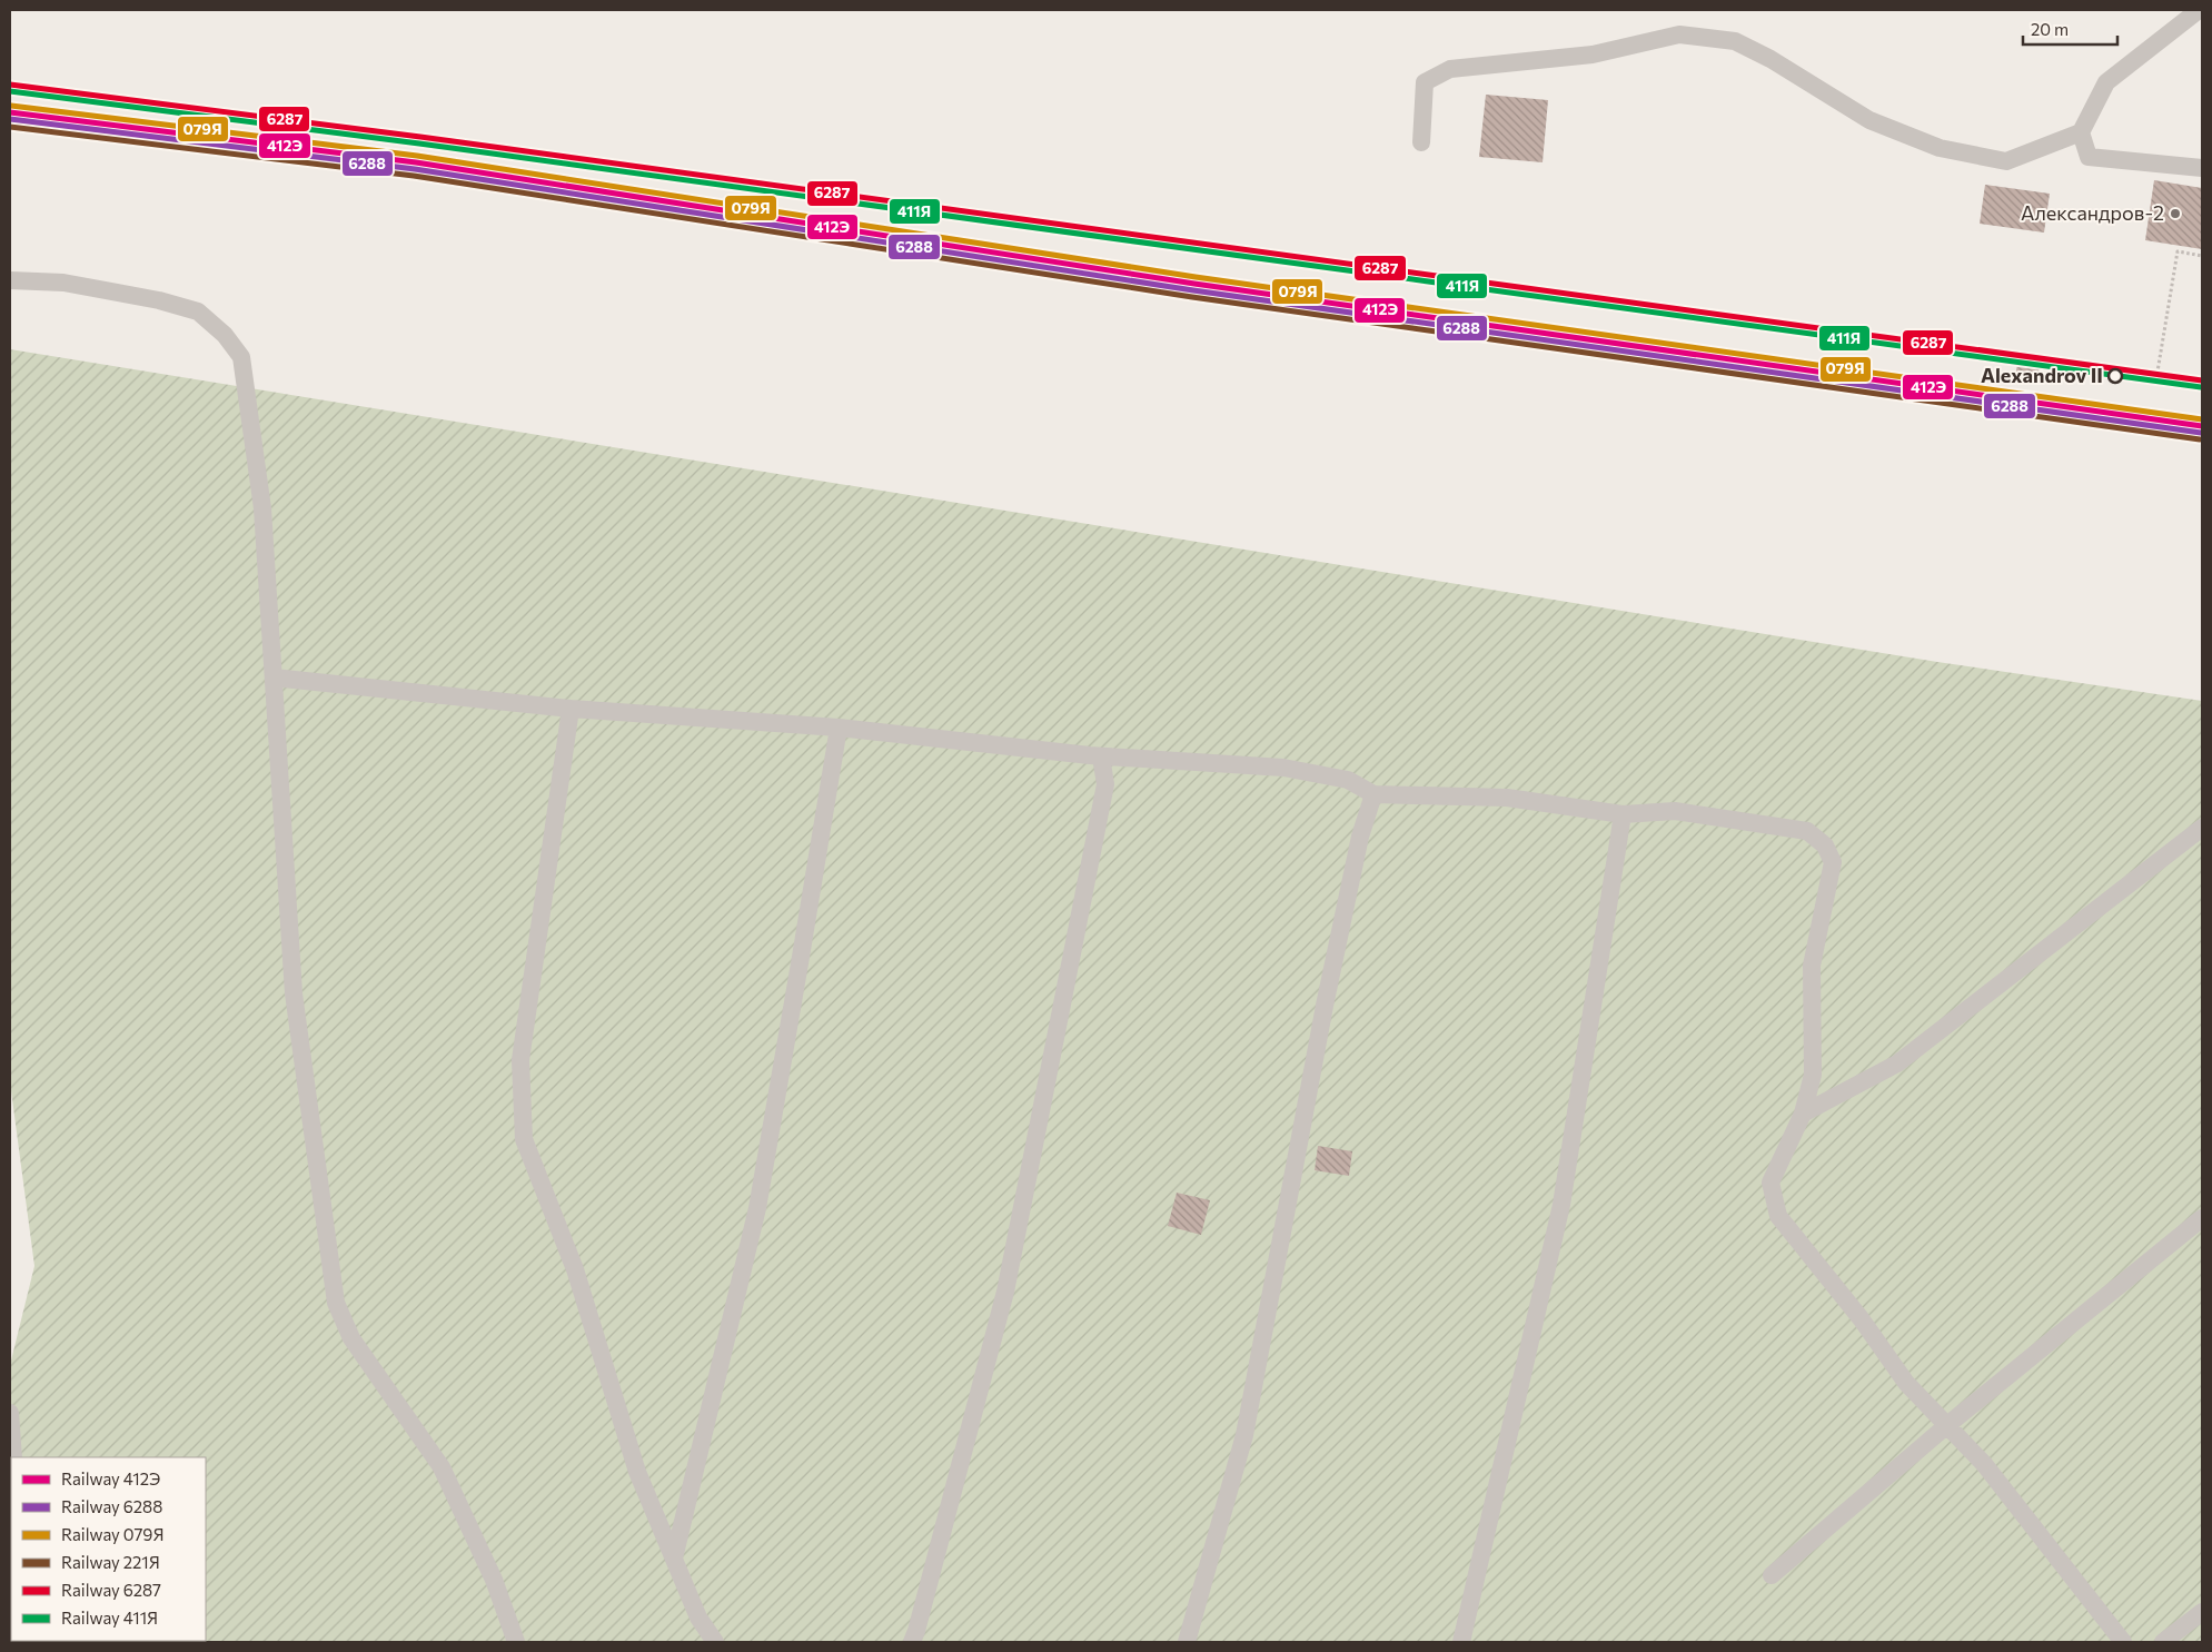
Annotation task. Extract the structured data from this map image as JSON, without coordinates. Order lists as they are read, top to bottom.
{
  "places": ["Александров-2", "Alexandrov II"],
  "lines": [
    "rail line 6287",
    "rail line 411Я",
    "rail line 079Я",
    "rail line 412Э",
    "rail line 6288",
    "rail line 221Я"
  ],
  "legend": [
    "Railway 412Э",
    "Railway 6288",
    "Railway 079Я",
    "Railway 221Я",
    "Railway 6287",
    "Railway 411Я"
  ],
  "scale_bar": "20 m"
}
